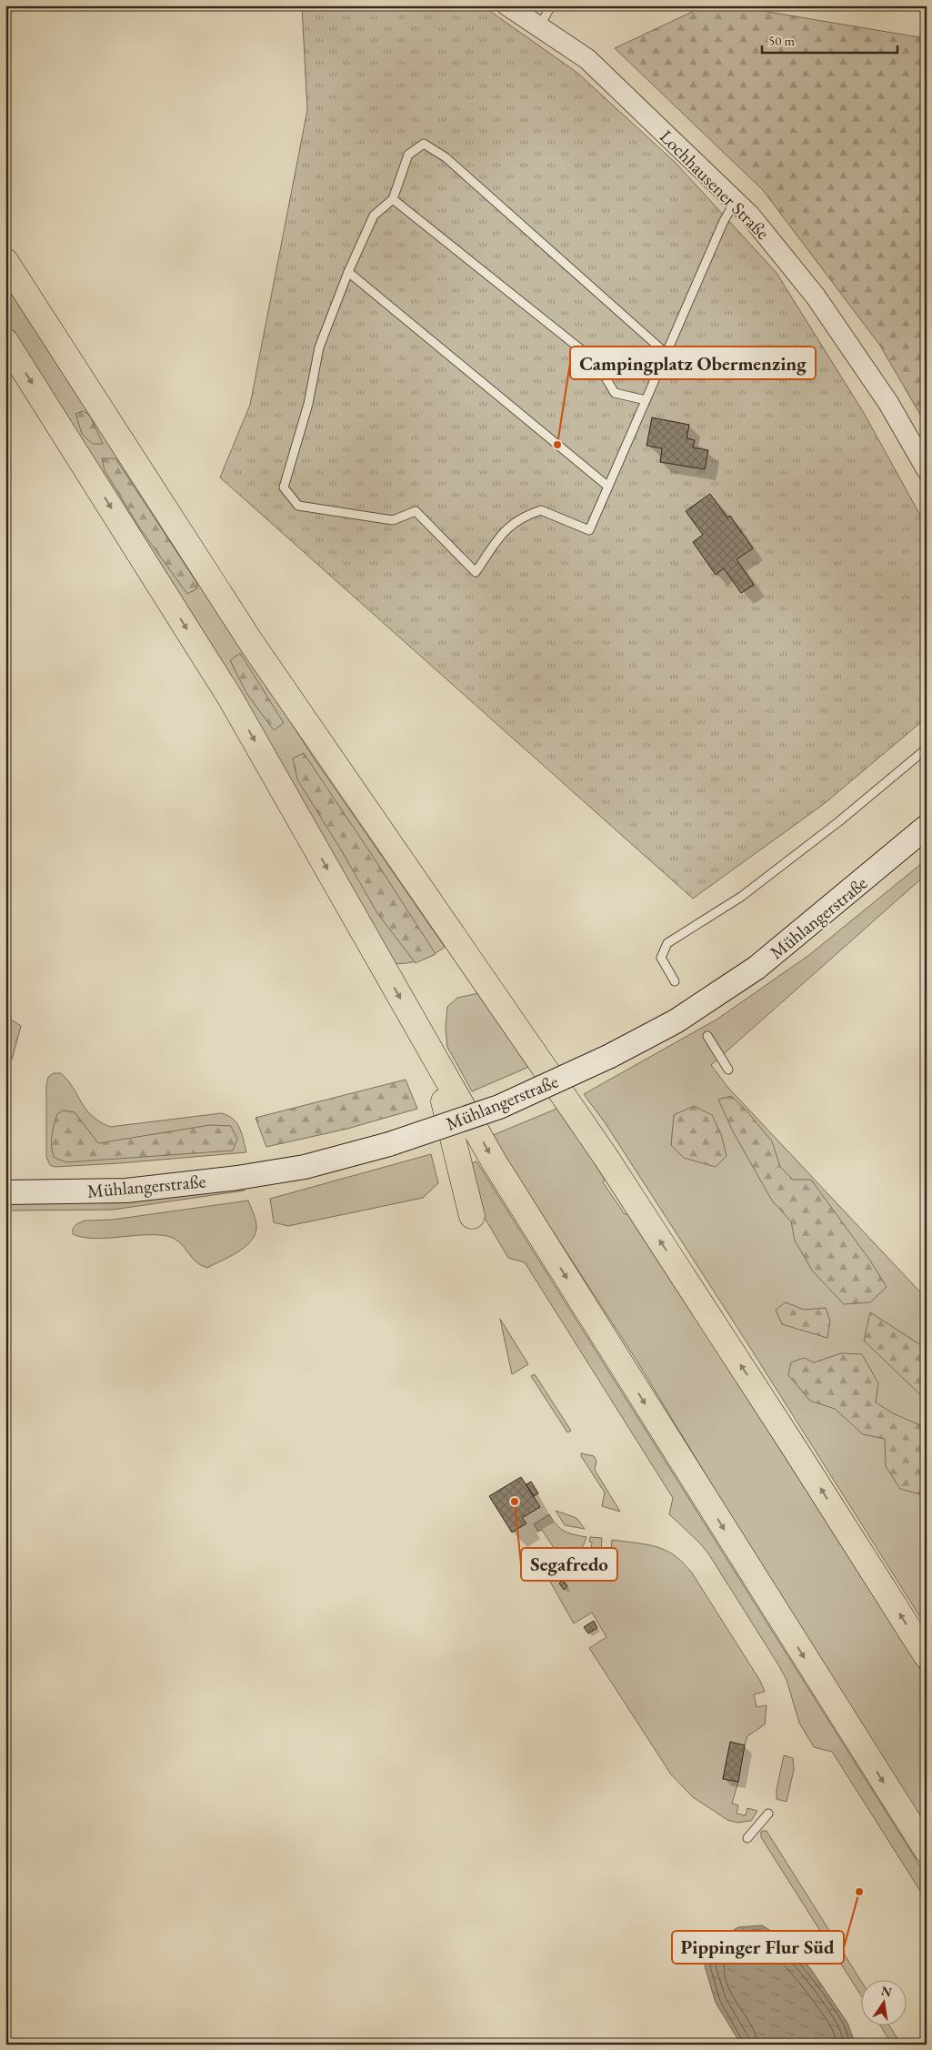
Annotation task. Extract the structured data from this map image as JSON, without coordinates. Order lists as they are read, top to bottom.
{
  "streets": {
    "main road": ["Mühlangerstraße"],
    "street": ["Lochhausener Straße"]
  },
  "places": ["Campingplatz Obermenzing", "Segafredo", "Pippinger Flur Süd"],
  "scale_bar": "50 m",
  "north": "top"
}
